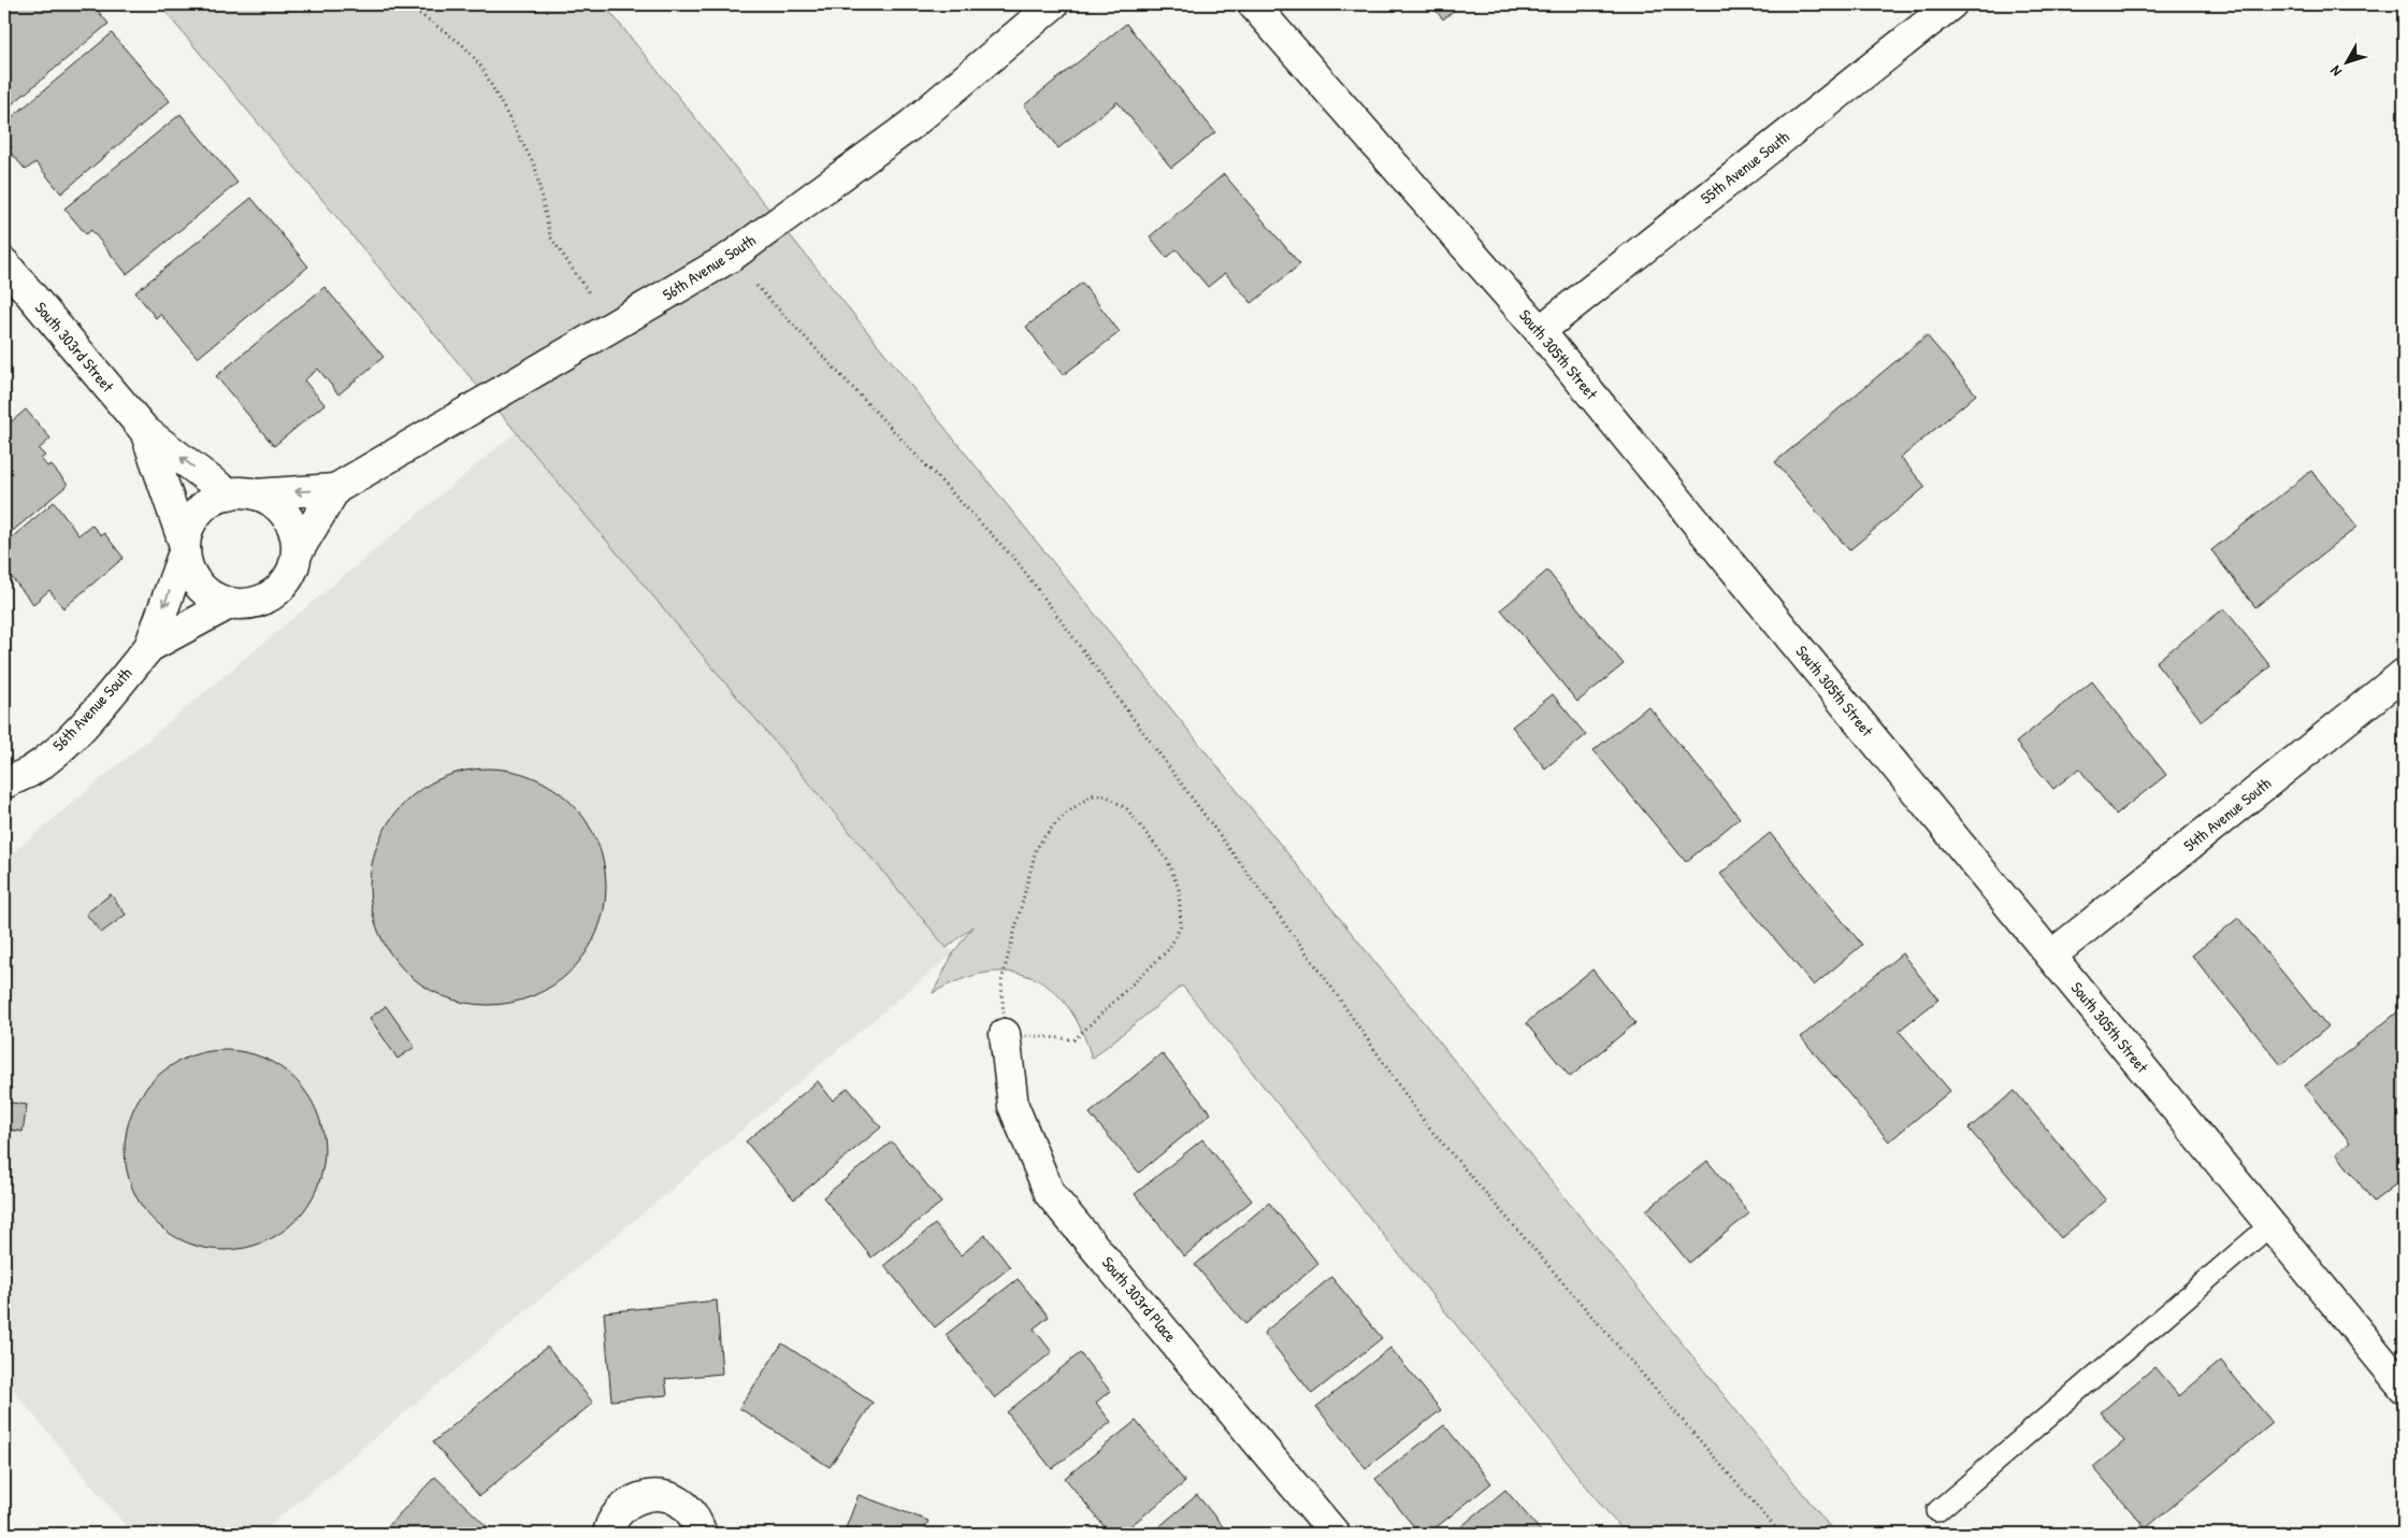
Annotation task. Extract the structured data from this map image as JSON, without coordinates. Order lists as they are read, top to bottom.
{
  "streets": {
    "street": [
      "55th Avenue South",
      "56th Avenue South",
      "South 303rd Street",
      "South 305th Street",
      "54th Avenue South",
      "South 303rd Place"
    ]
  },
  "crossings": [
    ["55th Avenue South", "South 305th Street"],
    ["South 305th Street", "54th Avenue South"]
  ],
  "north": "bottom left"
}
